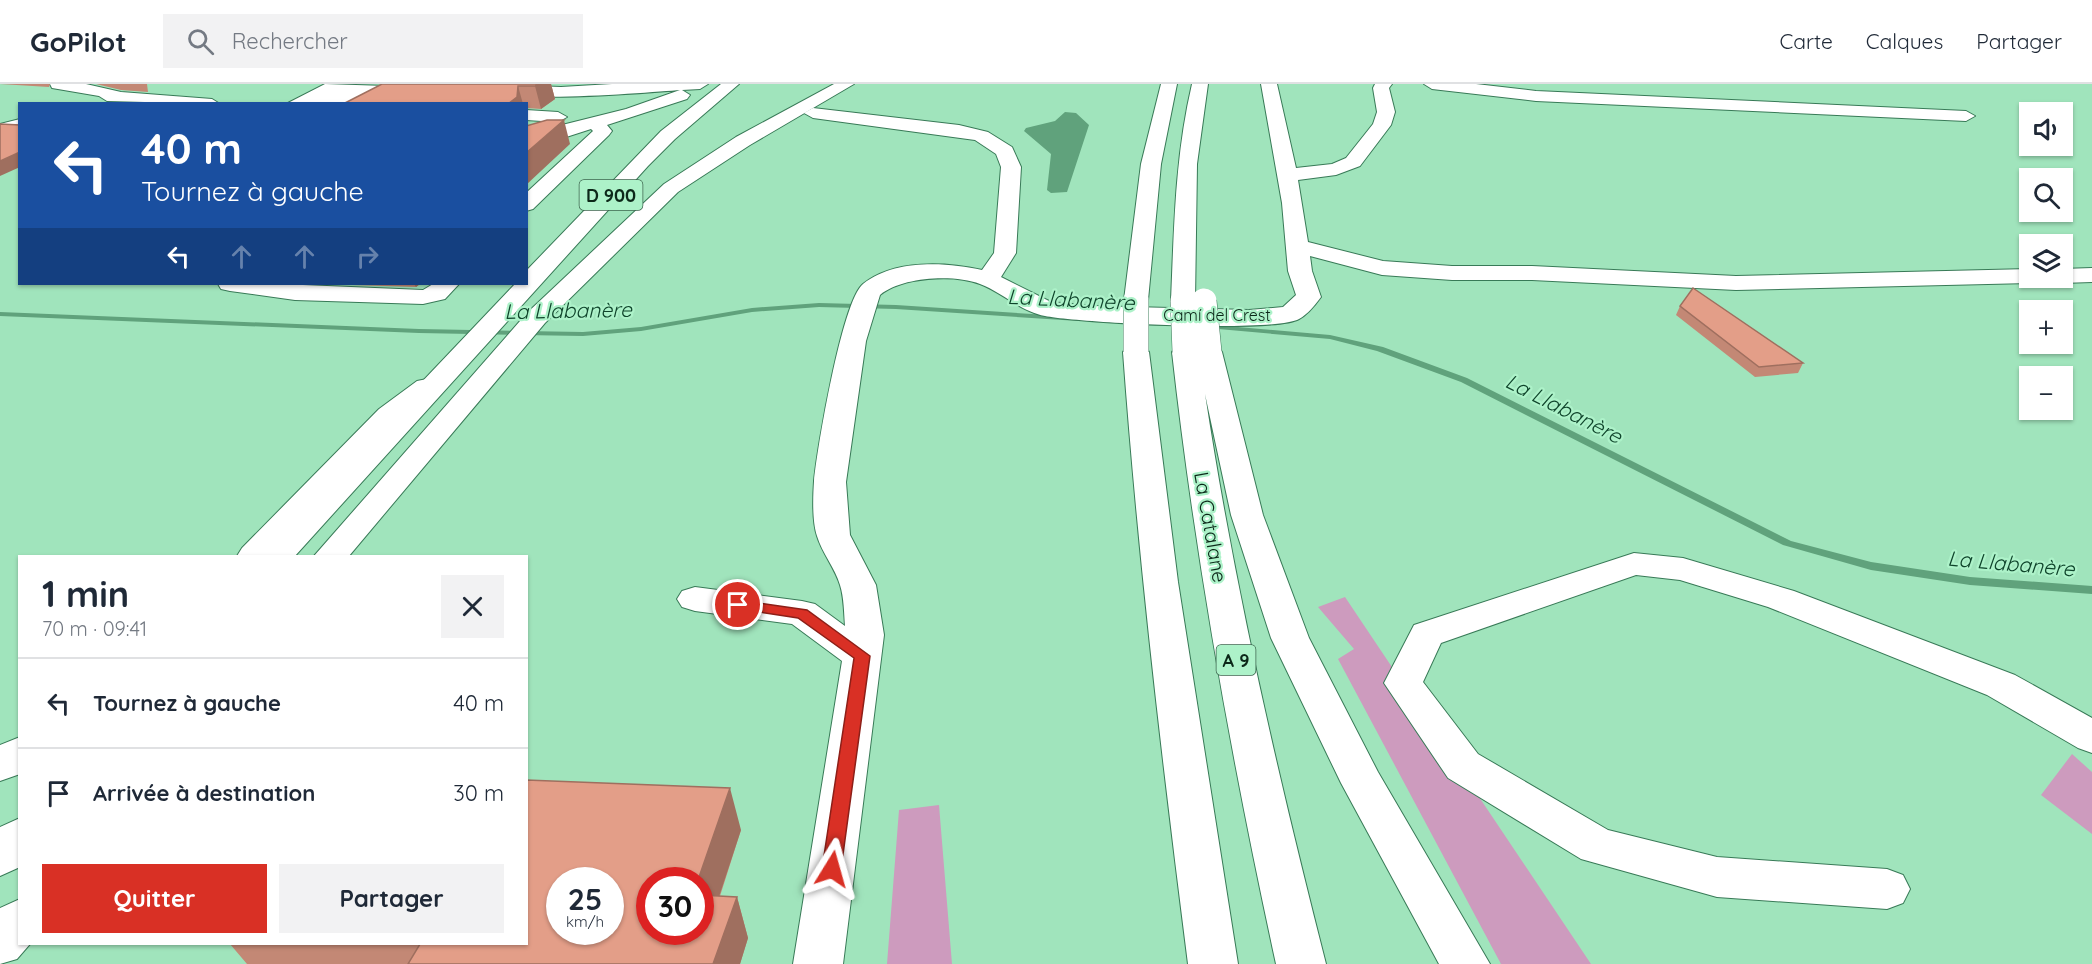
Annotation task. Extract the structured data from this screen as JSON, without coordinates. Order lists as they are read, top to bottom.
{
  "streets": {
    "main road": [
      "D 900",
      "Camí del Crest",
      "La Catalane",
      "A 9"
    ]
  },
  "water": ["La Llabanère"],
  "page": {
    "header": "GoPilot",
    "search": "Rechercher",
    "nav": ["Carte", "Calques", "Partager"],
    "map_buttons": ["+", "−"],
    "turn": ["40 m", "Tournez à gauche"],
    "heading": ["1 min", "70 m · 09:41"],
    "list": [
      {
        "name": "Tournez à gauche",
        "value": "40 m"
      },
      {
        "name": "Arrivée à destination",
        "value": "30 m"
      }
    ],
    "buttons": ["Quitter", "Partager"],
    "speed": "25 km/h",
    "limit": "30"
  }
}
